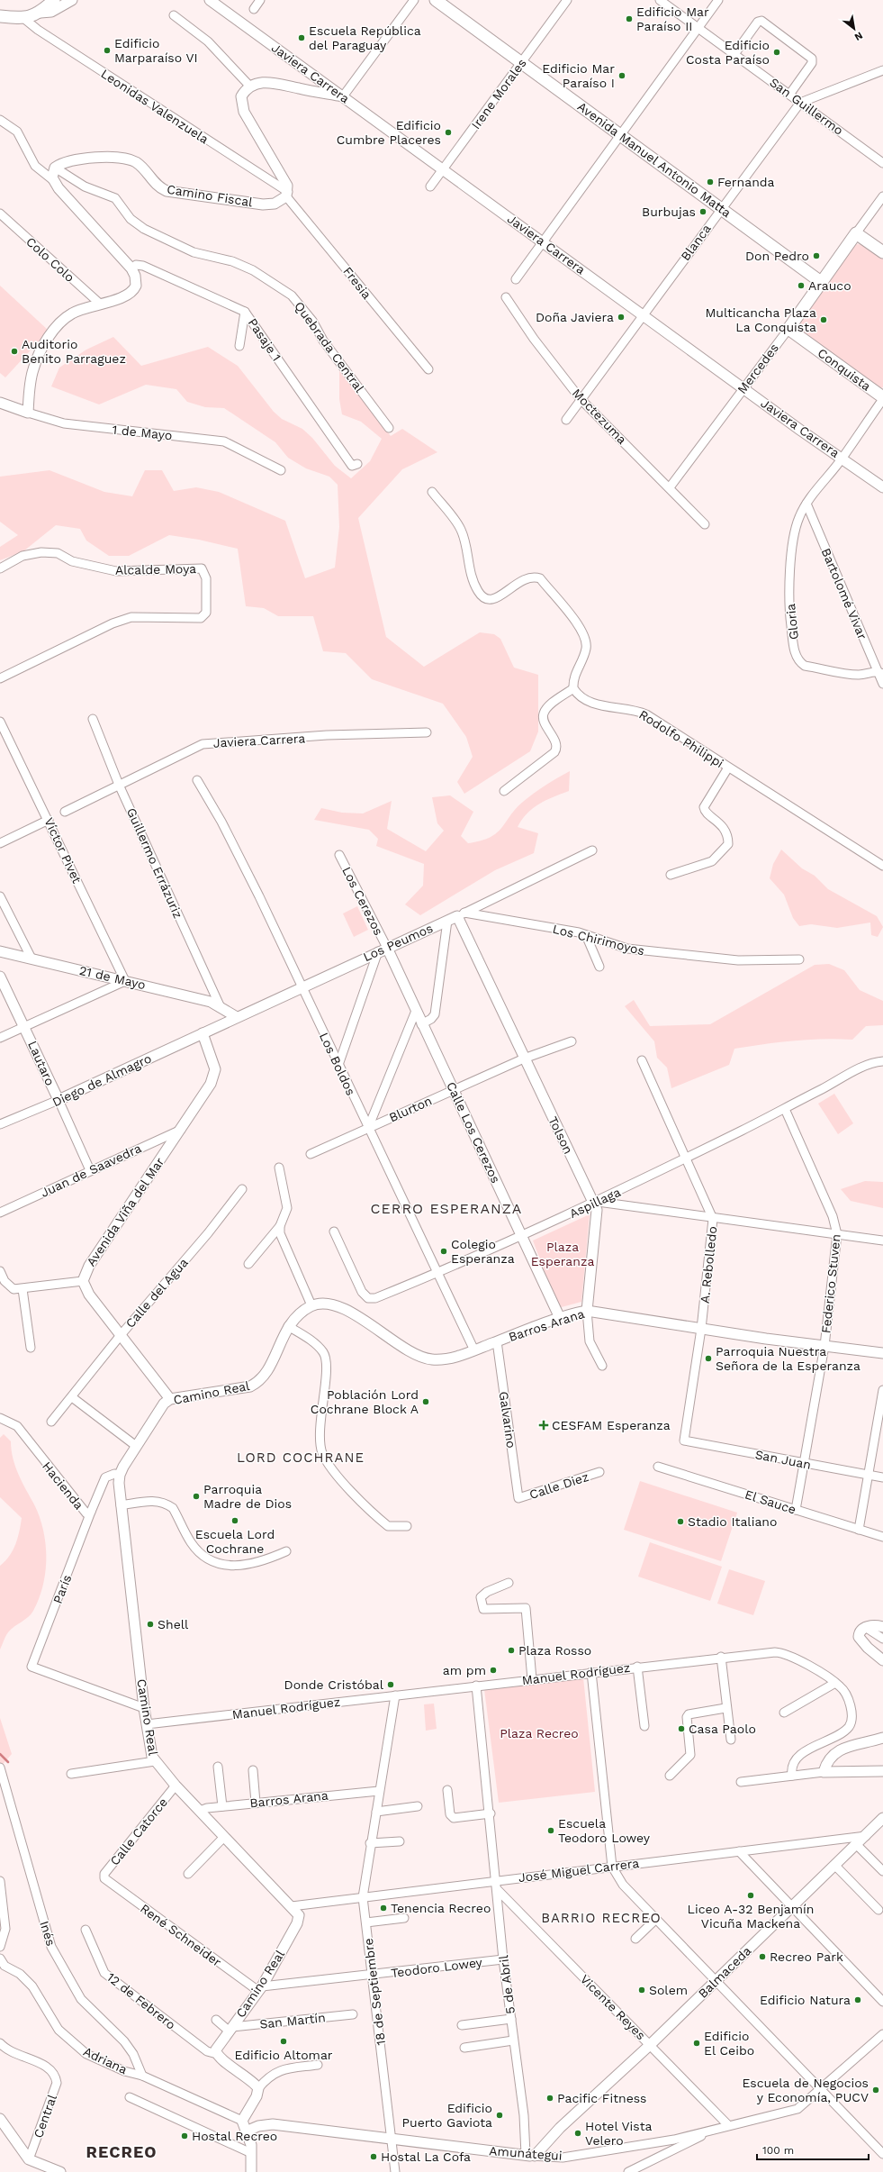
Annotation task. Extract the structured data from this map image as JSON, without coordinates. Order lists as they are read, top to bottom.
{
  "streets": {
    "main road": ["Avenida Manuel Antonio Matta", "Mercedes", "Conquista"],
    "street": [
      "Javiera Carrera",
      "Irene Morales",
      "Leonidas Valenzuela",
      "San Guillermo",
      "Camino Fiscal",
      "Blanca",
      "Colo Colo",
      "Fresia",
      "Pasaje 1",
      "Quebrada Central",
      "Moctezuma",
      "1 de Mayo",
      "Alcalde Moya",
      "Bartolomé Vivar",
      "Gloria",
      "Rodolfo Philippi",
      "Víctor Pivet",
      "Guillermo Errázuriz",
      "Los Cerezos",
      "Los Chirimoyos",
      "Los Peumos",
      "21 de Mayo",
      "Lautaro",
      "Los Boldos",
      "Diego de Almagro",
      "Blurton",
      "Calle Los Cerezos",
      "Tolson",
      "Juan de Saavedra",
      "Aspillaga",
      "Avenida Viña del Mar",
      "A. Rebolledo",
      "Federico Stuven",
      "Calle del Agua",
      "Barros Arana",
      "Camino Real",
      "Galvarino",
      "San Juan",
      "Hacienda",
      "Calle Diez",
      "El Sauce",
      "París",
      "Manuel Rodríguez",
      "Calle Catorce",
      "José Miguel Carrera",
      "Inés",
      "René Schneider",
      "Teodoro Lowey",
      "Balmaceda",
      "5 de Abril",
      "18 de Septiembre",
      "12 de Febrero",
      "Vicente Reyes",
      "San Martín",
      "Adriana",
      "Central",
      "Amunátegui"
    ]
  },
  "crossings": [
    ["Javiera Carrera", "Irene Morales"],
    ["Javiera Carrera", "Blanca"],
    ["Javiera Carrera", "Mercedes"],
    ["Javiera Carrera", "Gloria"],
    ["Javiera Carrera", "Guillermo Errázuriz"],
    ["Irene Morales", "Avenida Manuel Antonio Matta"],
    ["Leonidas Valenzuela", "Camino Fiscal"],
    ["Leonidas Valenzuela", "Fresia"],
    ["San Guillermo", "Blanca"],
    ["Avenida Manuel Antonio Matta", "Blanca"],
    ["Avenida Manuel Antonio Matta", "Mercedes"],
    ["Camino Fiscal", "Fresia"],
    ["Camino Fiscal", "Quebrada Central"],
    ["Blanca", "Moctezuma"],
    ["Mercedes", "Conquista"],
    ["Mercedes", "Moctezuma"],
    ["Conquista", "Gloria"],
    ["Bartolomé Vivar", "Gloria"],
    ["Víctor Pivet", "21 de Mayo"],
    ["Guillermo Errázuriz", "21 de Mayo"],
    ["Los Cerezos", "Los Peumos"],
    ["Los Cerezos", "Calle Los Cerezos"],
    ["Los Chirimoyos", "Los Peumos"],
    ["Los Chirimoyos", "Tolson"],
    ["Los Peumos", "21 de Mayo"],
    ["Los Peumos", "Los Boldos"],
    ["Los Peumos", "Diego de Almagro"],
    ["Los Peumos", "Calle Los Cerezos"],
    ["Los Peumos", "Tolson"],
    ["Los Peumos", "Avenida Viña del Mar"],
    ["Lautaro", "Diego de Almagro"],
    ["Lautaro", "Juan de Saavedra"],
    ["Los Boldos", "Blurton"],
    ["Los Boldos", "Aspillaga"],
    ["Los Boldos", "Barros Arana"],
    ["Diego de Almagro", "Avenida Viña del Mar"],
    ["Blurton", "Calle Los Cerezos"],
    ["Blurton", "Tolson"],
    ["Calle Los Cerezos", "Aspillaga"],
    ["Calle Los Cerezos", "Barros Arana"],
    ["Tolson", "Aspillaga"],
    ["Tolson", "Barros Arana"],
    ["Juan de Saavedra", "Avenida Viña del Mar"],
    ["Aspillaga", "A. Rebolledo"],
    ["Aspillaga", "Federico Stuven"],
    ["Avenida Viña del Mar", "Calle del Agua"],
    ["Avenida Viña del Mar", "Camino Real"],
    ["A. Rebolledo", "Barros Arana"],
    ["A. Rebolledo", "San Juan"],
    ["Federico Stuven", "Barros Arana"],
    ["Federico Stuven", "San Juan"],
    ["Federico Stuven", "El Sauce"],
    ["Barros Arana", "Camino Real"],
    ["Barros Arana", "Galvarino"],
    ["Barros Arana", "18 de Septiembre"],
    ["Camino Real", "Hacienda"],
    ["Camino Real", "París"],
    ["Camino Real", "Manuel Rodríguez"],
    ["Camino Real", "Calle Catorce"],
    ["Camino Real", "José Miguel Carrera"],
    ["Camino Real", "René Schneider"],
    ["Camino Real", "Teodoro Lowey"],
    ["Camino Real", "12 de Febrero"],
    ["Camino Real", "San Martín"],
    ["Galvarino", "Calle Diez"],
    ["Hacienda", "París"],
    ["Manuel Rodríguez", "5 de Abril"],
    ["Manuel Rodríguez", "18 de Septiembre"],
    ["Calle Catorce", "René Schneider"],
    ["José Miguel Carrera", "Balmaceda"],
    ["José Miguel Carrera", "5 de Abril"],
    ["José Miguel Carrera", "18 de Septiembre"],
    ["Inés", "Adriana"],
    ["René Schneider", "Teodoro Lowey"],
    ["Teodoro Lowey", "5 de Abril"],
    ["Teodoro Lowey", "18 de Septiembre"],
    ["Balmaceda", "5 de Abril"],
    ["Balmaceda", "Vicente Reyes"],
    ["Balmaceda", "Amunátegui"],
    ["5 de Abril", "Vicente Reyes"],
    ["5 de Abril", "Amunátegui"],
    ["18 de Septiembre", "Amunátegui"],
    ["Vicente Reyes", "Amunátegui"]
  ],
  "districts": [
    "CERRO ESPERANZA",
    "LORD COCHRANE",
    "BARRIO RECREO",
    "RECREO"
  ],
  "parks": ["Plaza Esperanza", "Plaza Recreo"],
  "places": {
    "other": [
      "Edificio Mar Paraíso II",
      "Escuela República del Paraguay",
      "Edificio Marparaíso VI",
      "Edificio Costa Paraíso",
      "Edificio Mar Paraíso I",
      "Edificio Cumbre Placeres",
      "Fernanda",
      "Burbujas",
      "Don Pedro",
      "Arauco",
      "Doña Javiera",
      "Multicancha Plaza La Conquista",
      "Auditorio Benito Parraguez",
      "Colegio Esperanza",
      "Parroquia Nuestra Señora de la Esperanza",
      "Población Lord Cochrane Block A",
      "Parroquia Madre de Dios",
      "Escuela Lord Cochrane",
      "Stadio Italiano",
      "Shell",
      "Plaza Rosso",
      "am pm",
      "Donde Cristóbal",
      "Casa Paolo",
      "Escuela Teodoro Lowey",
      "Liceo A-32 Benjamín Vicuña Mackena",
      "Tenencia Recreo",
      "Recreo Park",
      "Solem",
      "Edificio Natura",
      "Edificio Altomar",
      "Edificio El Ceibo",
      "Escuela de Negocios y Economía, PUCV",
      "Pacific Fitness",
      "Edificio Puerto Gaviota",
      "Hotel Vista Velero",
      "Hostal Recreo",
      "Hostal La Cofa"
    ],
    "health": ["CESFAM Esperanza"]
  },
  "scale_bar": "100 m",
  "north": "bottom right"
}
